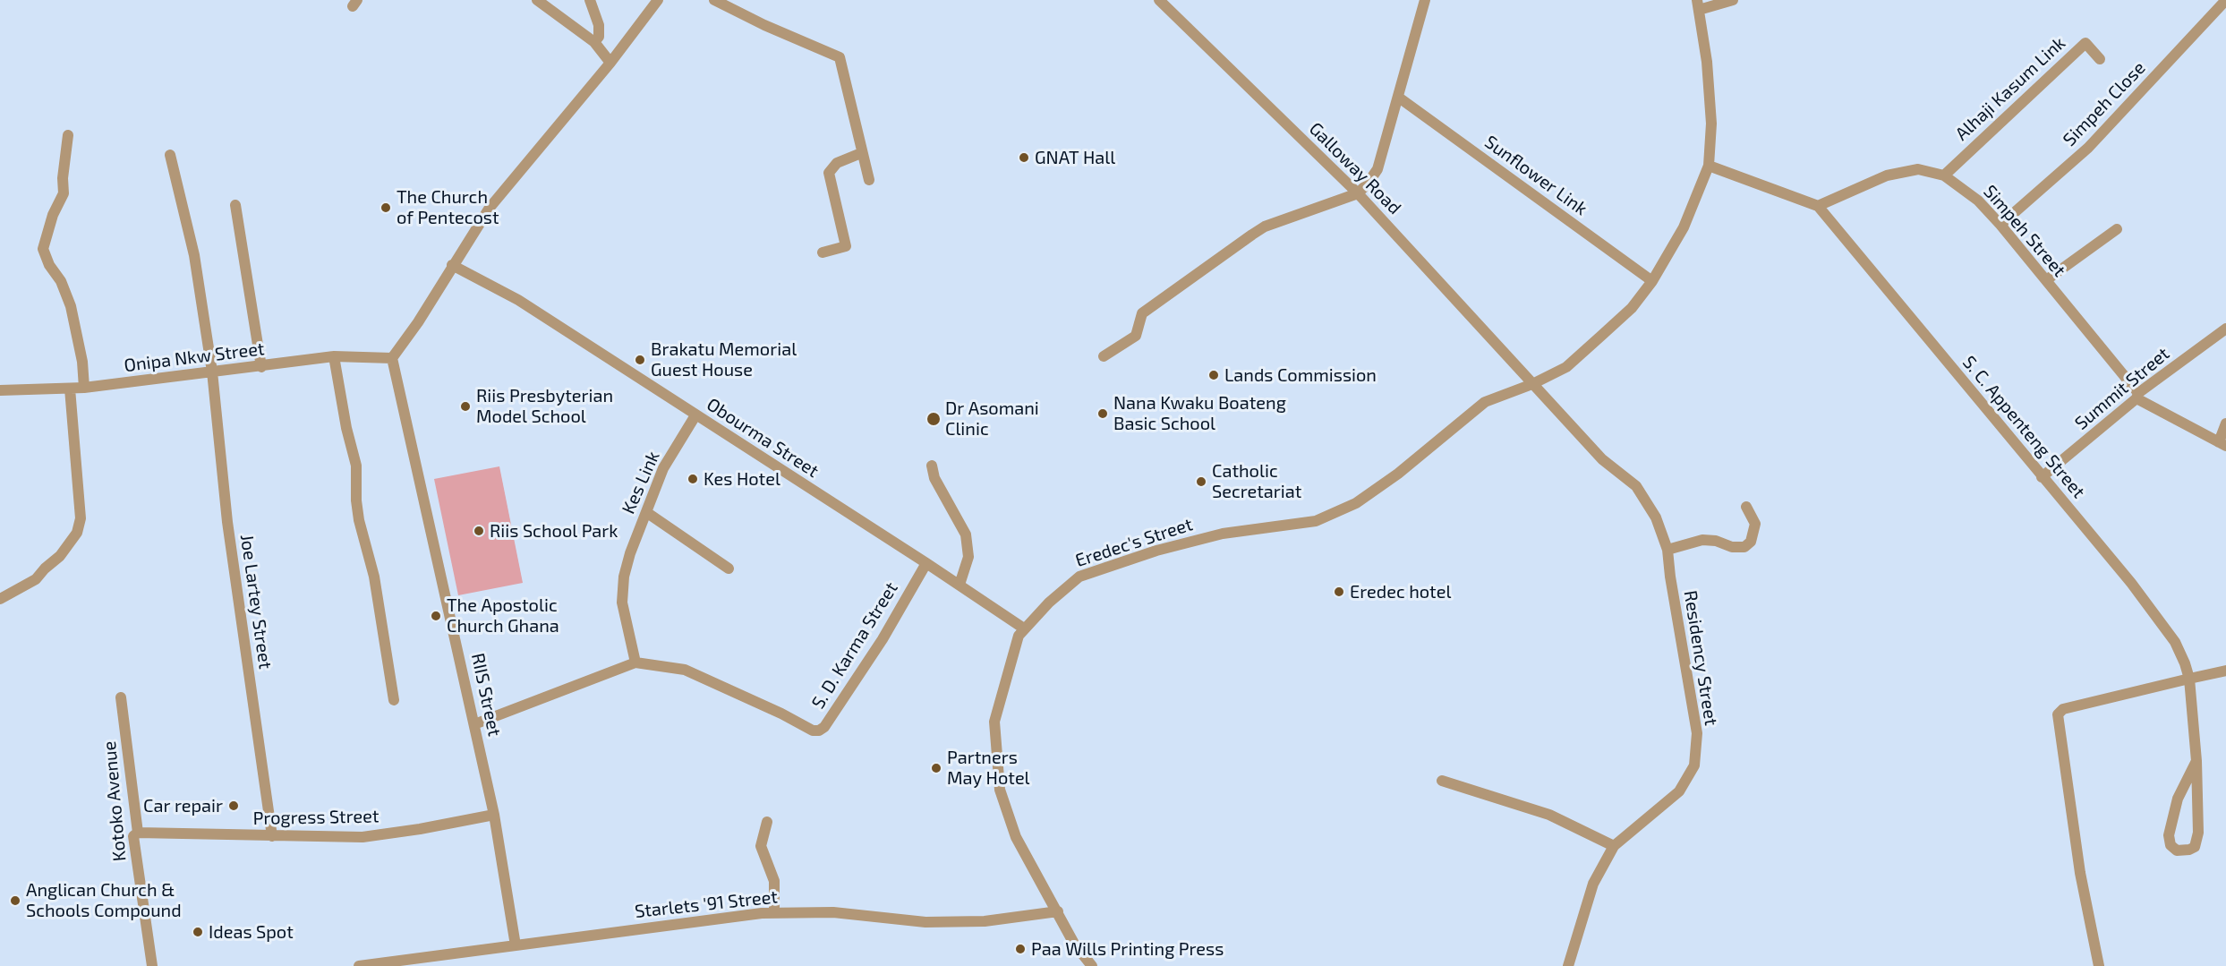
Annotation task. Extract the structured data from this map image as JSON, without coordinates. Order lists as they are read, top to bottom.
{
  "streets": {
    "street": [
      "Alhaji Kasum Link",
      "Simpeh Close",
      "Galloway Road",
      "Sunflower Link",
      "Simpeh Street",
      "Onipa Nkw Street",
      "Summit Street",
      "S. C. Appenteng Street",
      "Obourma Street",
      "Kes Link",
      "Eredec's Street",
      "Joe Lartey Street",
      "S. D. Karma Street",
      "Residency Street",
      "RIIS Street",
      "Kotoko Avenue",
      "Progress Street",
      "Starlets '91 Street"
    ]
  },
  "crossings": [
    ["Alhaji Kasum Link", "Simpeh Street"],
    ["Simpeh Close", "Simpeh Street"],
    ["Galloway Road", "Residency Street"],
    ["Sunflower Link", "Eredec's Street"],
    ["Simpeh Street", "Summit Street"],
    ["Simpeh Street", "S. C. Appenteng Street"],
    ["Onipa Nkw Street", "Joe Lartey Street"],
    ["Onipa Nkw Street", "RIIS Street"],
    ["Summit Street", "S. C. Appenteng Street"],
    ["Obourma Street", "Kes Link"],
    ["Obourma Street", "Eredec's Street"],
    ["Obourma Street", "S. D. Karma Street"],
    ["Kes Link", "S. D. Karma Street"],
    ["Eredec's Street", "Residency Street"],
    ["Eredec's Street", "Starlets '91 Street"],
    ["Joe Lartey Street", "Progress Street"],
    ["S. D. Karma Street", "RIIS Street"],
    ["RIIS Street", "Progress Street"],
    ["RIIS Street", "Starlets '91 Street"],
    ["Kotoko Avenue", "Progress Street"]
  ],
  "places": [
    "GNAT Hall",
    "The Church of Pentecost",
    "Brakatu Memorial Guest House",
    "Lands Commission",
    "Riis Presbyterian Model School",
    "Nana Kwaku Boateng Basic School",
    "Dr Asomani Clinic",
    "Kes Hotel",
    "Catholic Secretariat",
    "Riis School Park",
    "Eredec hotel",
    "The Apostolic Church Ghana",
    "Partners May Hotel",
    "Car repair",
    "Anglican Church & Schools Compound",
    "Ideas Spot",
    "Paa Wills Printing Press"
  ]
}
